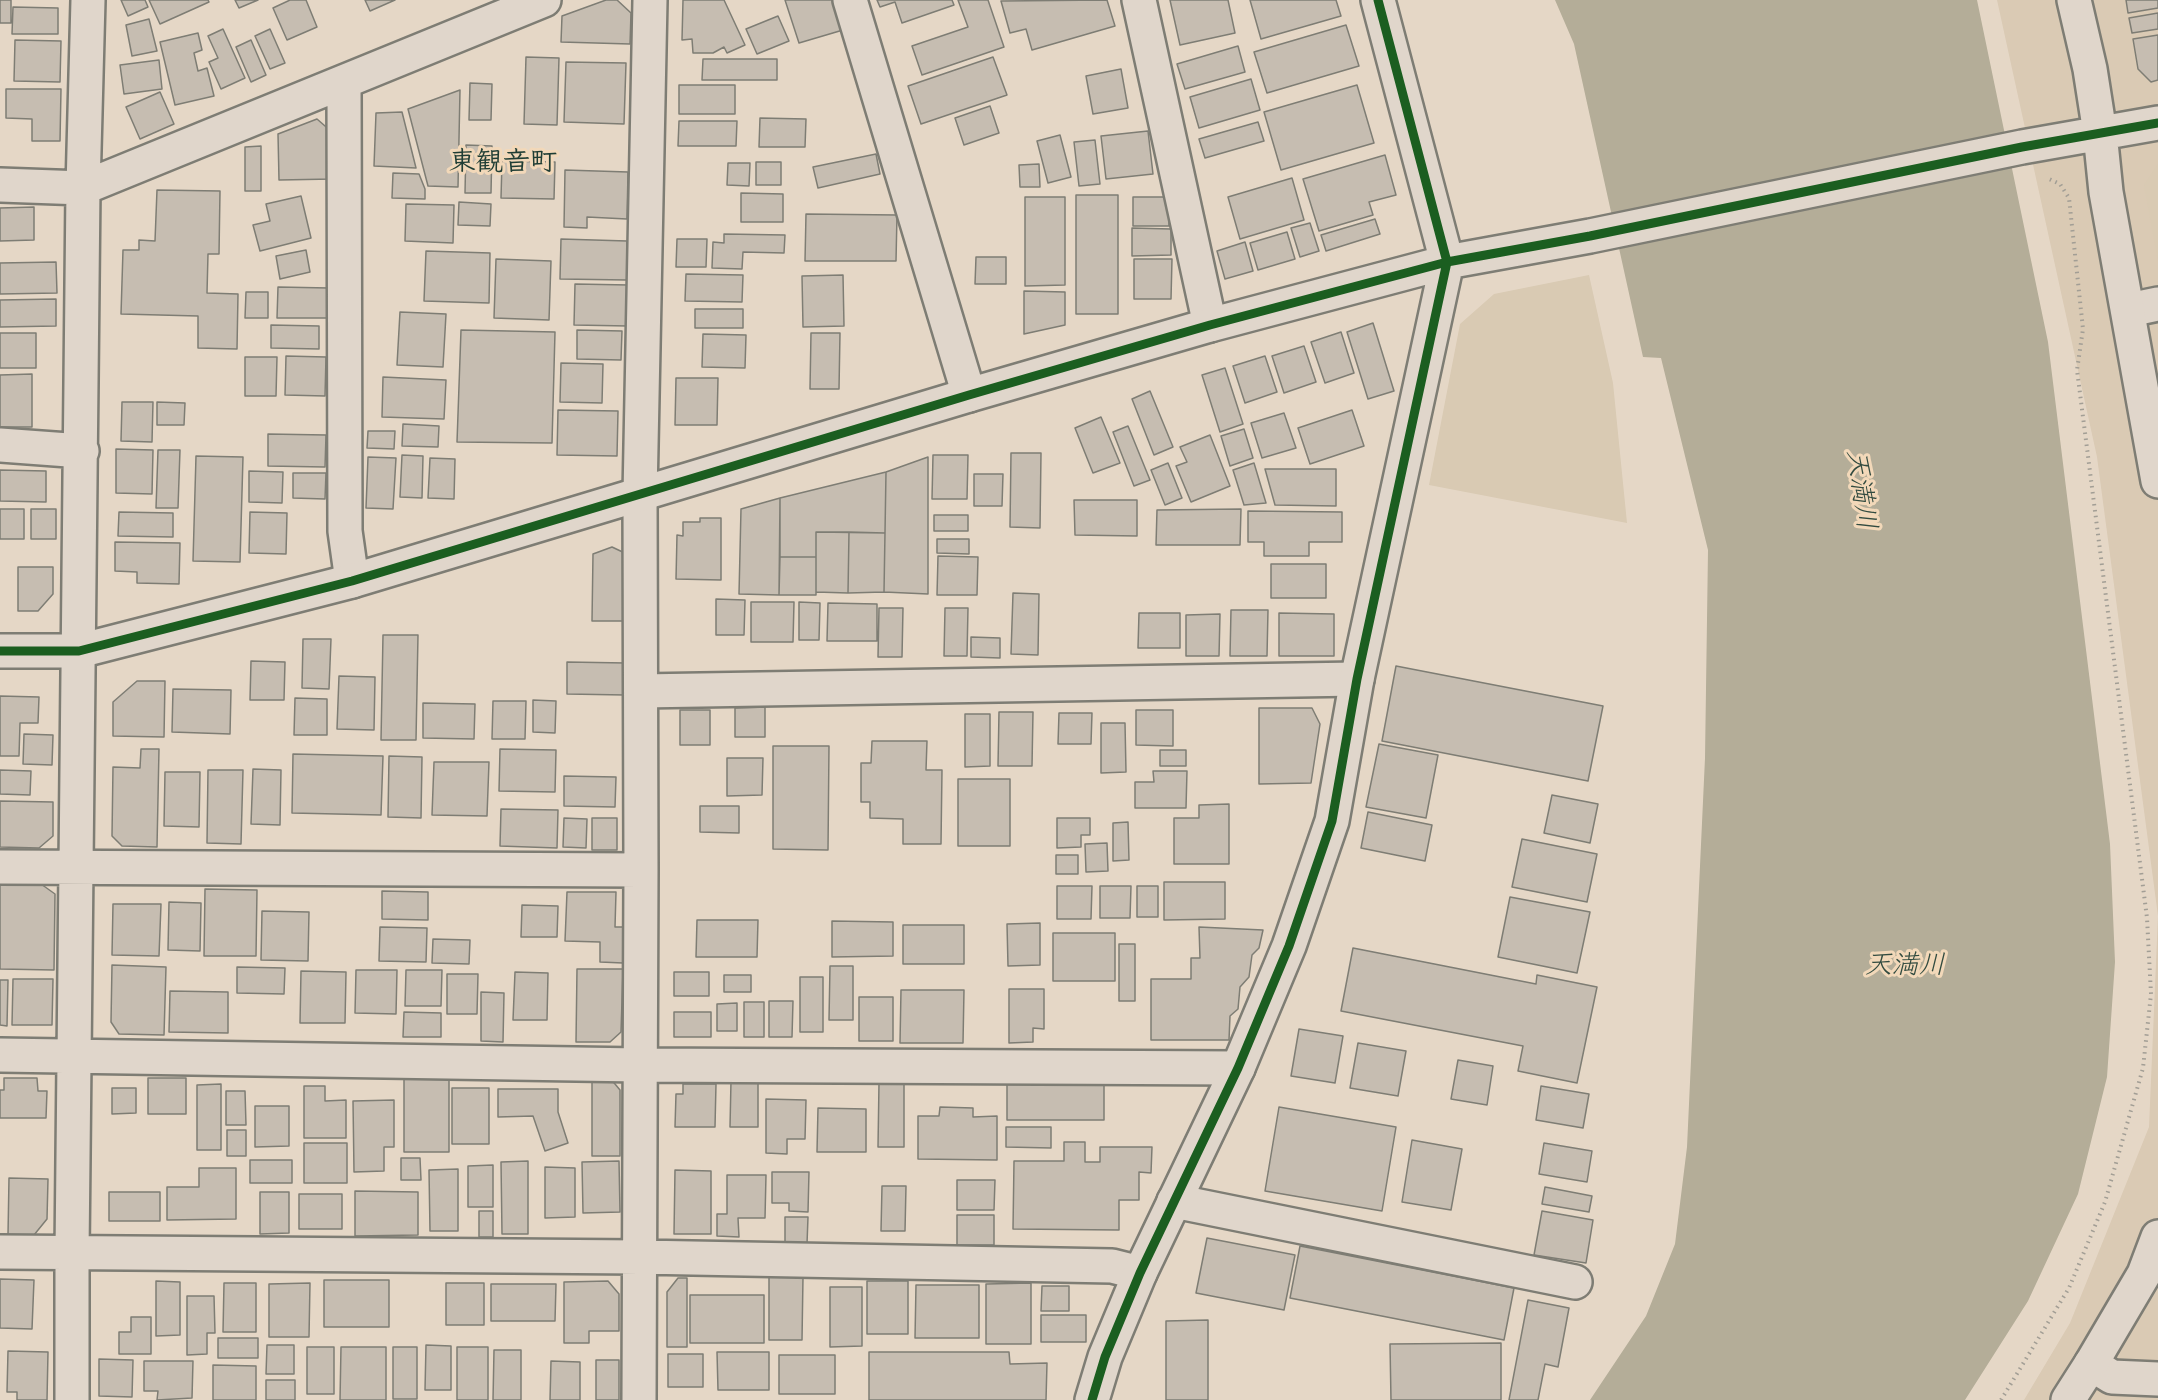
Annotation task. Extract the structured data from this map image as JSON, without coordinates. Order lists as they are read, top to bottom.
{
  "districts": ["東観音町"],
  "water": ["天満川"]
}
